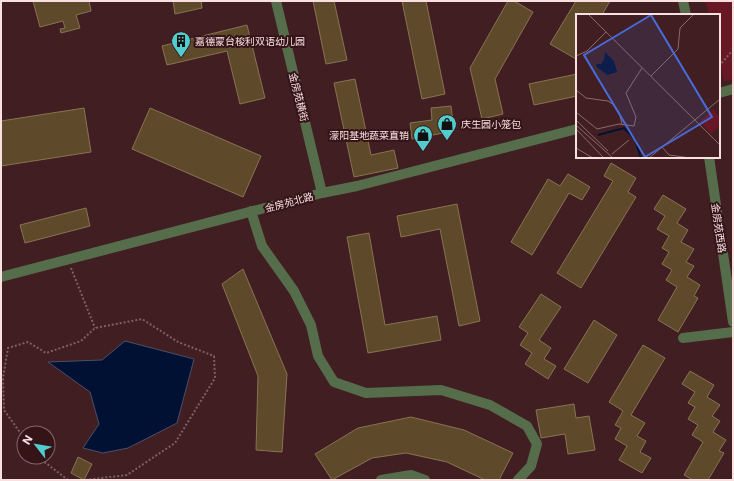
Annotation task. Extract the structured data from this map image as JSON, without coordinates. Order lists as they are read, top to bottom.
{
  "streets": {
    "street": ["金房苑横街", "金房苑北路", "金房苑西路"]
  },
  "crossings": [
    ["金房苑横街", "金房苑北路"]
  ],
  "places": {
    "building": ["嘉德蒙台梭利双语幼儿园"],
    "shop": ["庆生园小笼包", "濛阳基地蔬菜直销"]
  },
  "north": "top left"
}
